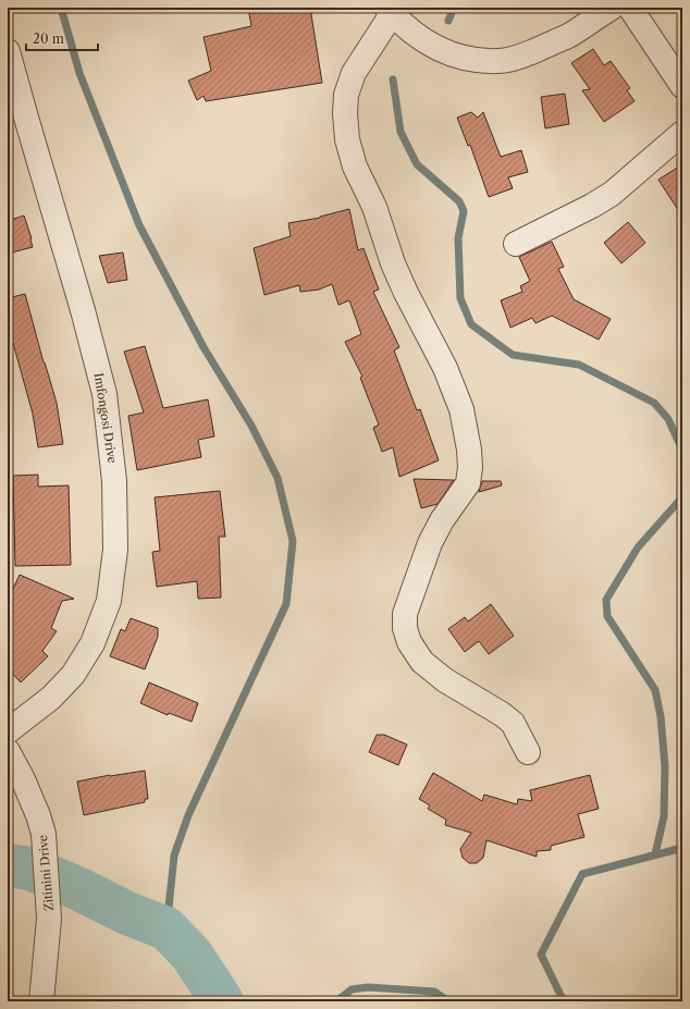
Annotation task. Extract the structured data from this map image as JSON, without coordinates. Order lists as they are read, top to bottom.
{
  "streets": {
    "street": ["Imfongosi Drive", "Zitinini Drive"]
  },
  "scale_bar": "20 m"
}
